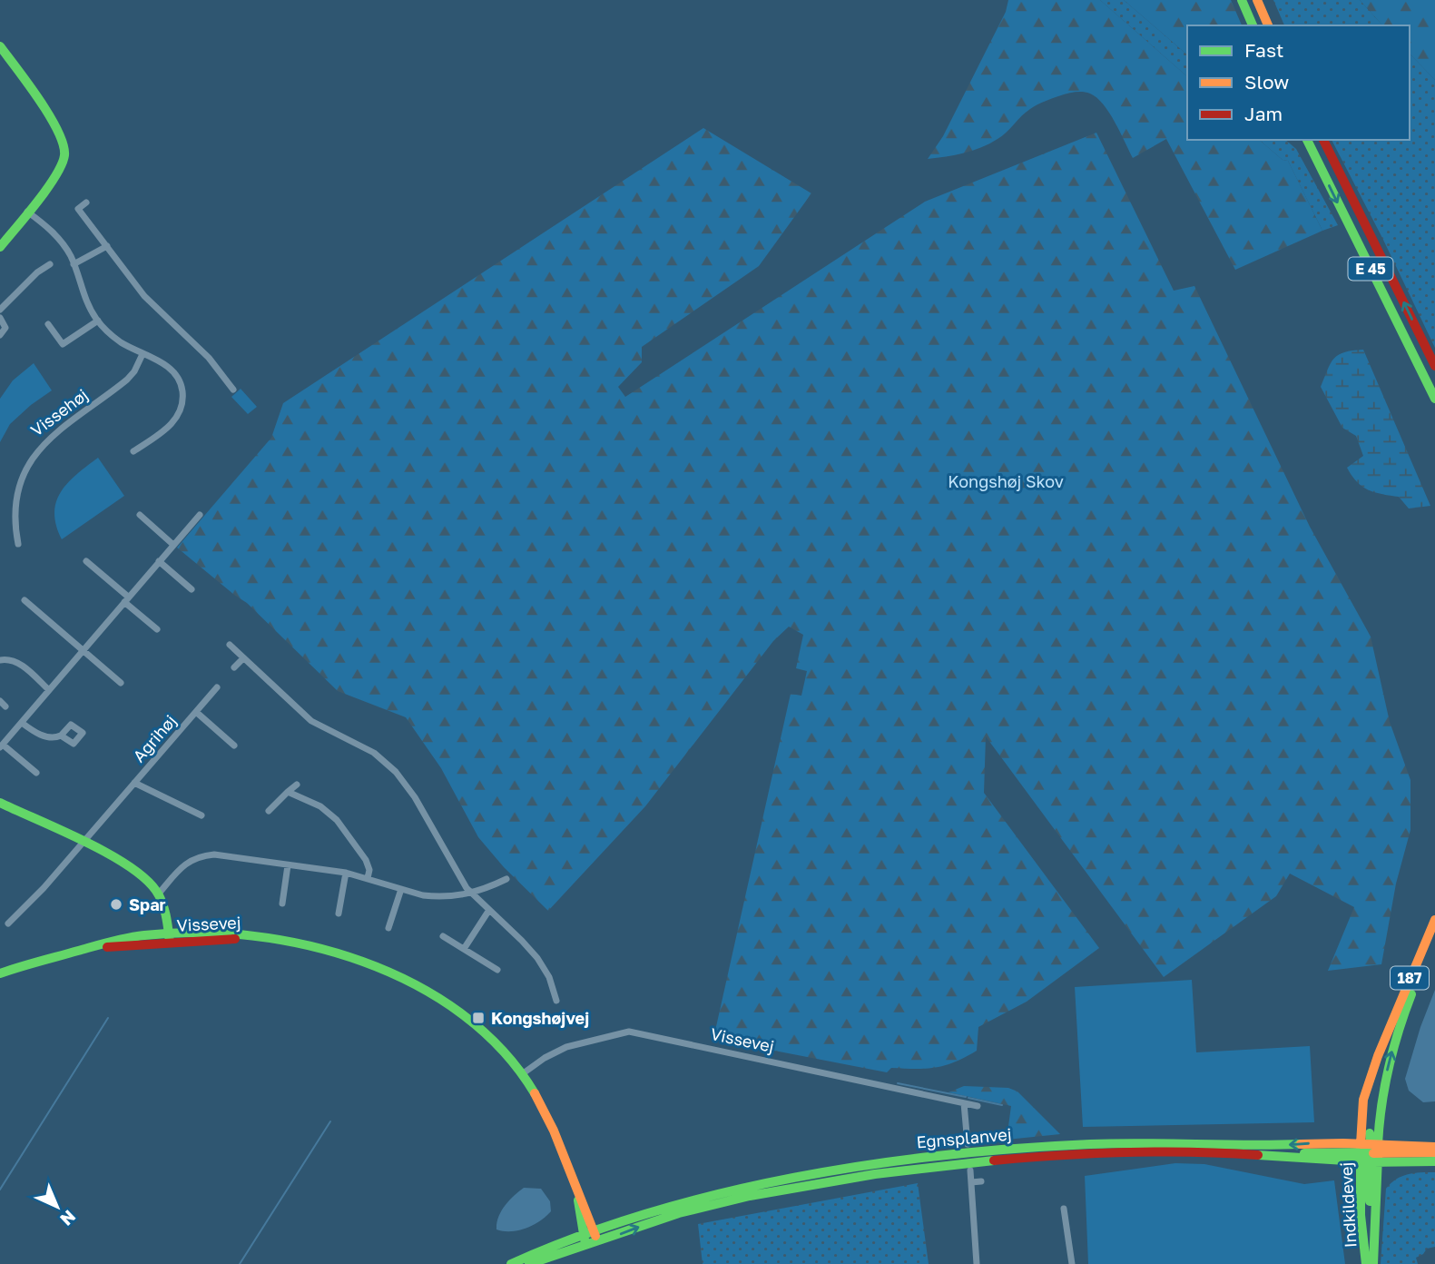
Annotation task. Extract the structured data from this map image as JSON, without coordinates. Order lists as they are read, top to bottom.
{
  "streets": {
    "main road": [
      "E 45",
      "Vissevej",
      "187",
      "Egnsplanvej",
      "Indkildevej"
    ],
    "street": ["Vissehøj", "Agrihøj"]
  },
  "crossings": [
    ["Agrihøj", "Vissevej"],
    ["Vissevej", "Egnsplanvej"],
    ["187", "Egnsplanvej"],
    ["187", "Indkildevej"],
    ["Egnsplanvej", "Indkildevej"]
  ],
  "parks": ["Kongshøj Skov"],
  "places": {
    "other": ["Spar"],
    "transit": ["Kongshøjvej"]
  },
  "legend": ["Fast", "Slow", "Jam"],
  "north": "bottom right"
}
